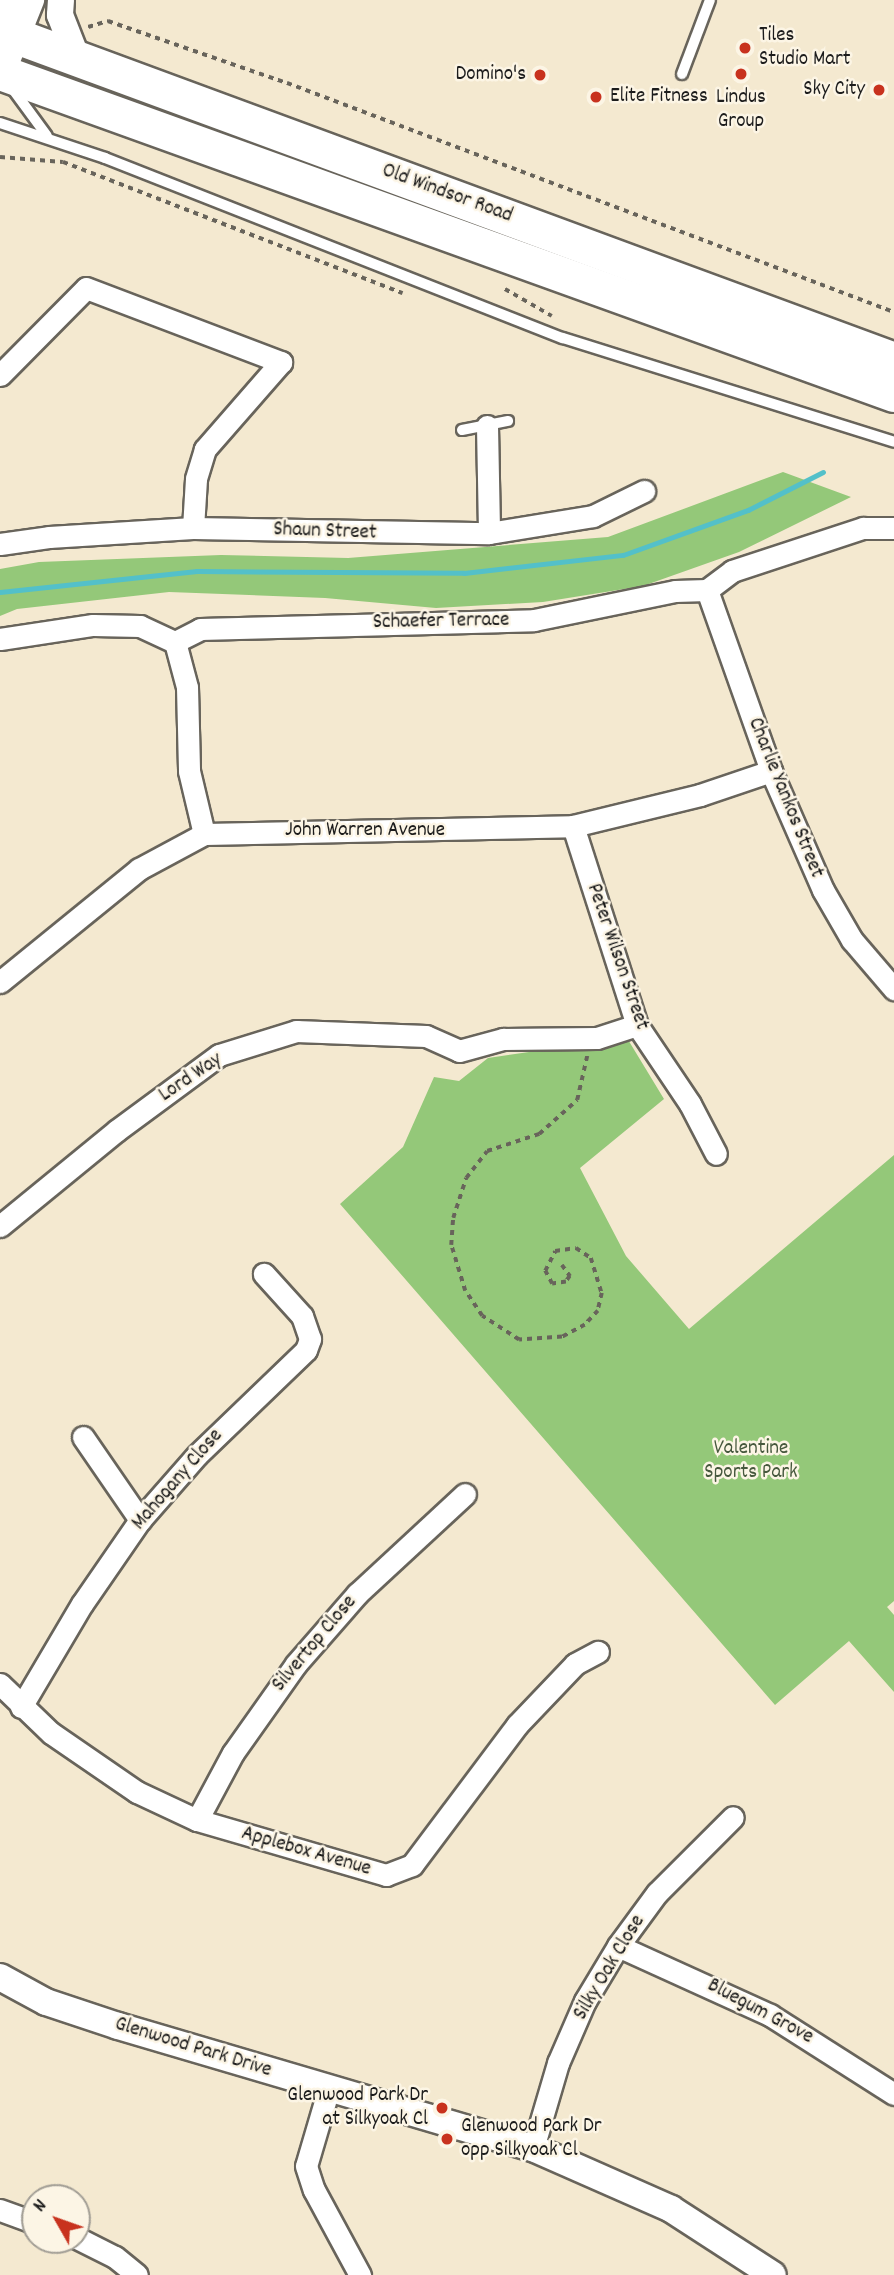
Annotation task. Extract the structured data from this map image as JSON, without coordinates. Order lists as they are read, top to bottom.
{
  "streets": {
    "highway": ["Old Windsor Road"],
    "street": [
      "Shaun Street",
      "Schaefer Terrace",
      "Charlie Yankos Street",
      "John Warren Avenue",
      "Peter Wilson Street",
      "Lord Way",
      "Mahogany Close",
      "Silvertop Close",
      "Applebox Avenue",
      "Silky Oak Close",
      "Bluegum Grove",
      "Glenwood Park Drive"
    ]
  },
  "crossings": [
    ["Schaefer Terrace", "Charlie Yankos Street"],
    ["Charlie Yankos Street", "John Warren Avenue"],
    ["John Warren Avenue", "Peter Wilson Street"],
    ["Mahogany Close", "Applebox Avenue"],
    ["Silvertop Close", "Applebox Avenue"],
    ["Silky Oak Close", "Bluegum Grove"],
    ["Silky Oak Close", "Glenwood Park Drive"]
  ],
  "parks": ["Valentine Sports Park"],
  "places": [
    "Tiles Studio Mart",
    "Lindus Group",
    "Domino's",
    "Sky City",
    "Elite Fitness",
    "Glenwood Park Dr at Silkyoak Cl",
    "Glenwood Park Dr opp Silkyoak Cl"
  ],
  "north": "top left"
}
